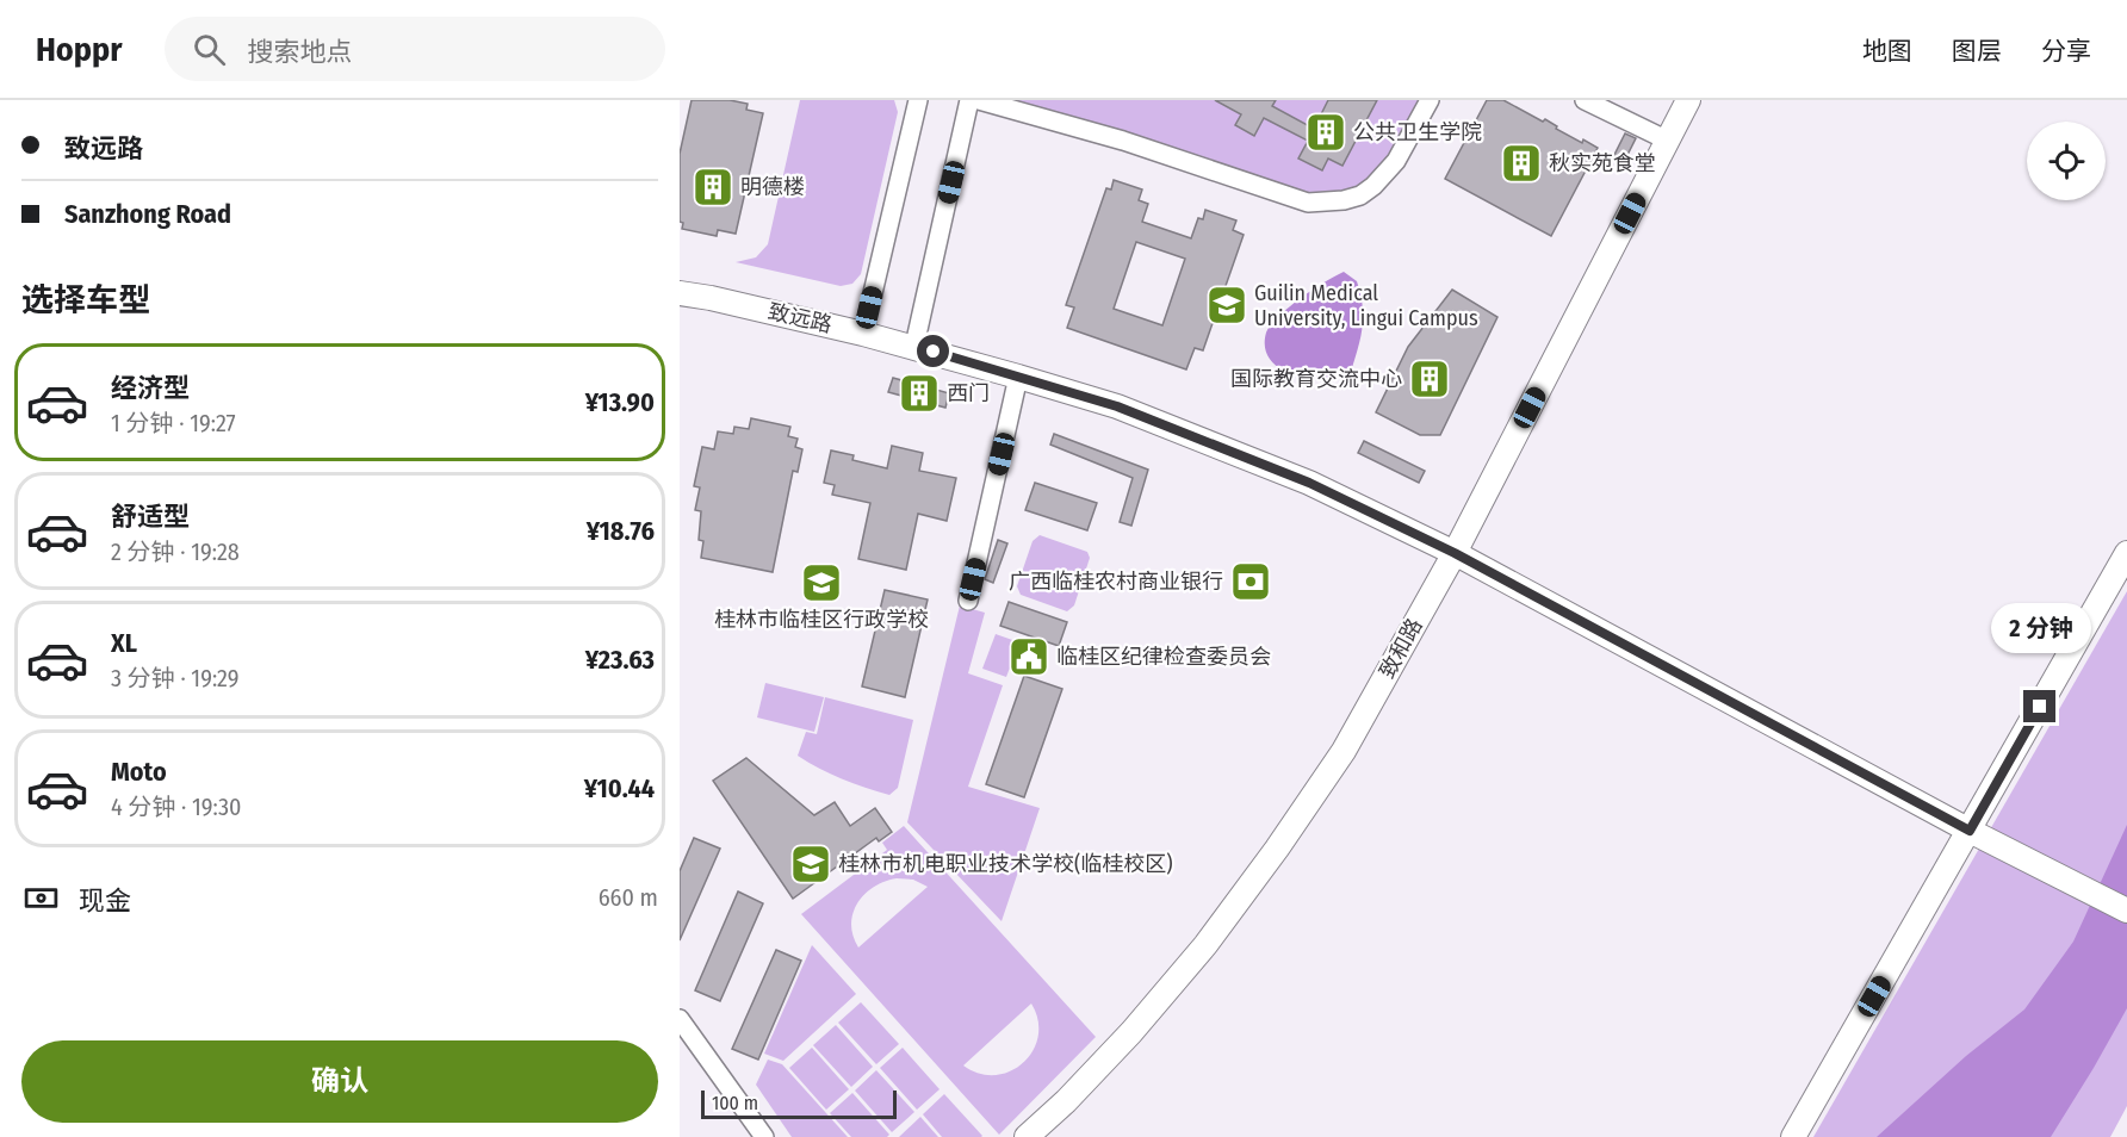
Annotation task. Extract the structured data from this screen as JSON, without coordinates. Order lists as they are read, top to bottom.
{
  "streets": {
    "main road": ["致远路", "致和路"]
  },
  "crossings": [
    ["致远路", "致和路"]
  ],
  "places": {
    "building": [
      "公共卫生学院",
      "秋实苑食堂",
      "明德楼",
      "国际教育交流中心",
      "西门"
    ],
    "school or university": ["Guilin Medical University, Lingui Campus", "桂林市临桂区行政学校", "桂林市机电职业技术学校(临桂校区)"],
    "bank": ["广西临桂农村商业银行"],
    "public building": ["临桂区纪律检查委员会"]
  },
  "scale_bar": "100 m",
  "page": {
    "header": "Hoppr",
    "search": "搜索地点",
    "nav": ["地图", "图层", "分享"],
    "banner": ["致远路", "Sanzhong Road"],
    "heading": "选择车型",
    "list": [
      {
        "name": "经济型",
        "note": "1 分钟 · 19:27",
        "value": "¥13.90"
      },
      {
        "name": "舒适型",
        "note": "2 分钟 · 19:28",
        "value": "¥18.76"
      },
      {
        "name": "XL",
        "note": "3 分钟 · 19:29",
        "value": "¥23.63"
      },
      {
        "name": "Moto",
        "note": "4 分钟 · 19:30",
        "value": "¥10.44"
      }
    ],
    "bubble": "2 分钟",
    "pay": ["现金", "660 m"],
    "buttons": "确认",
    "scale": "100 m"
  }
}
